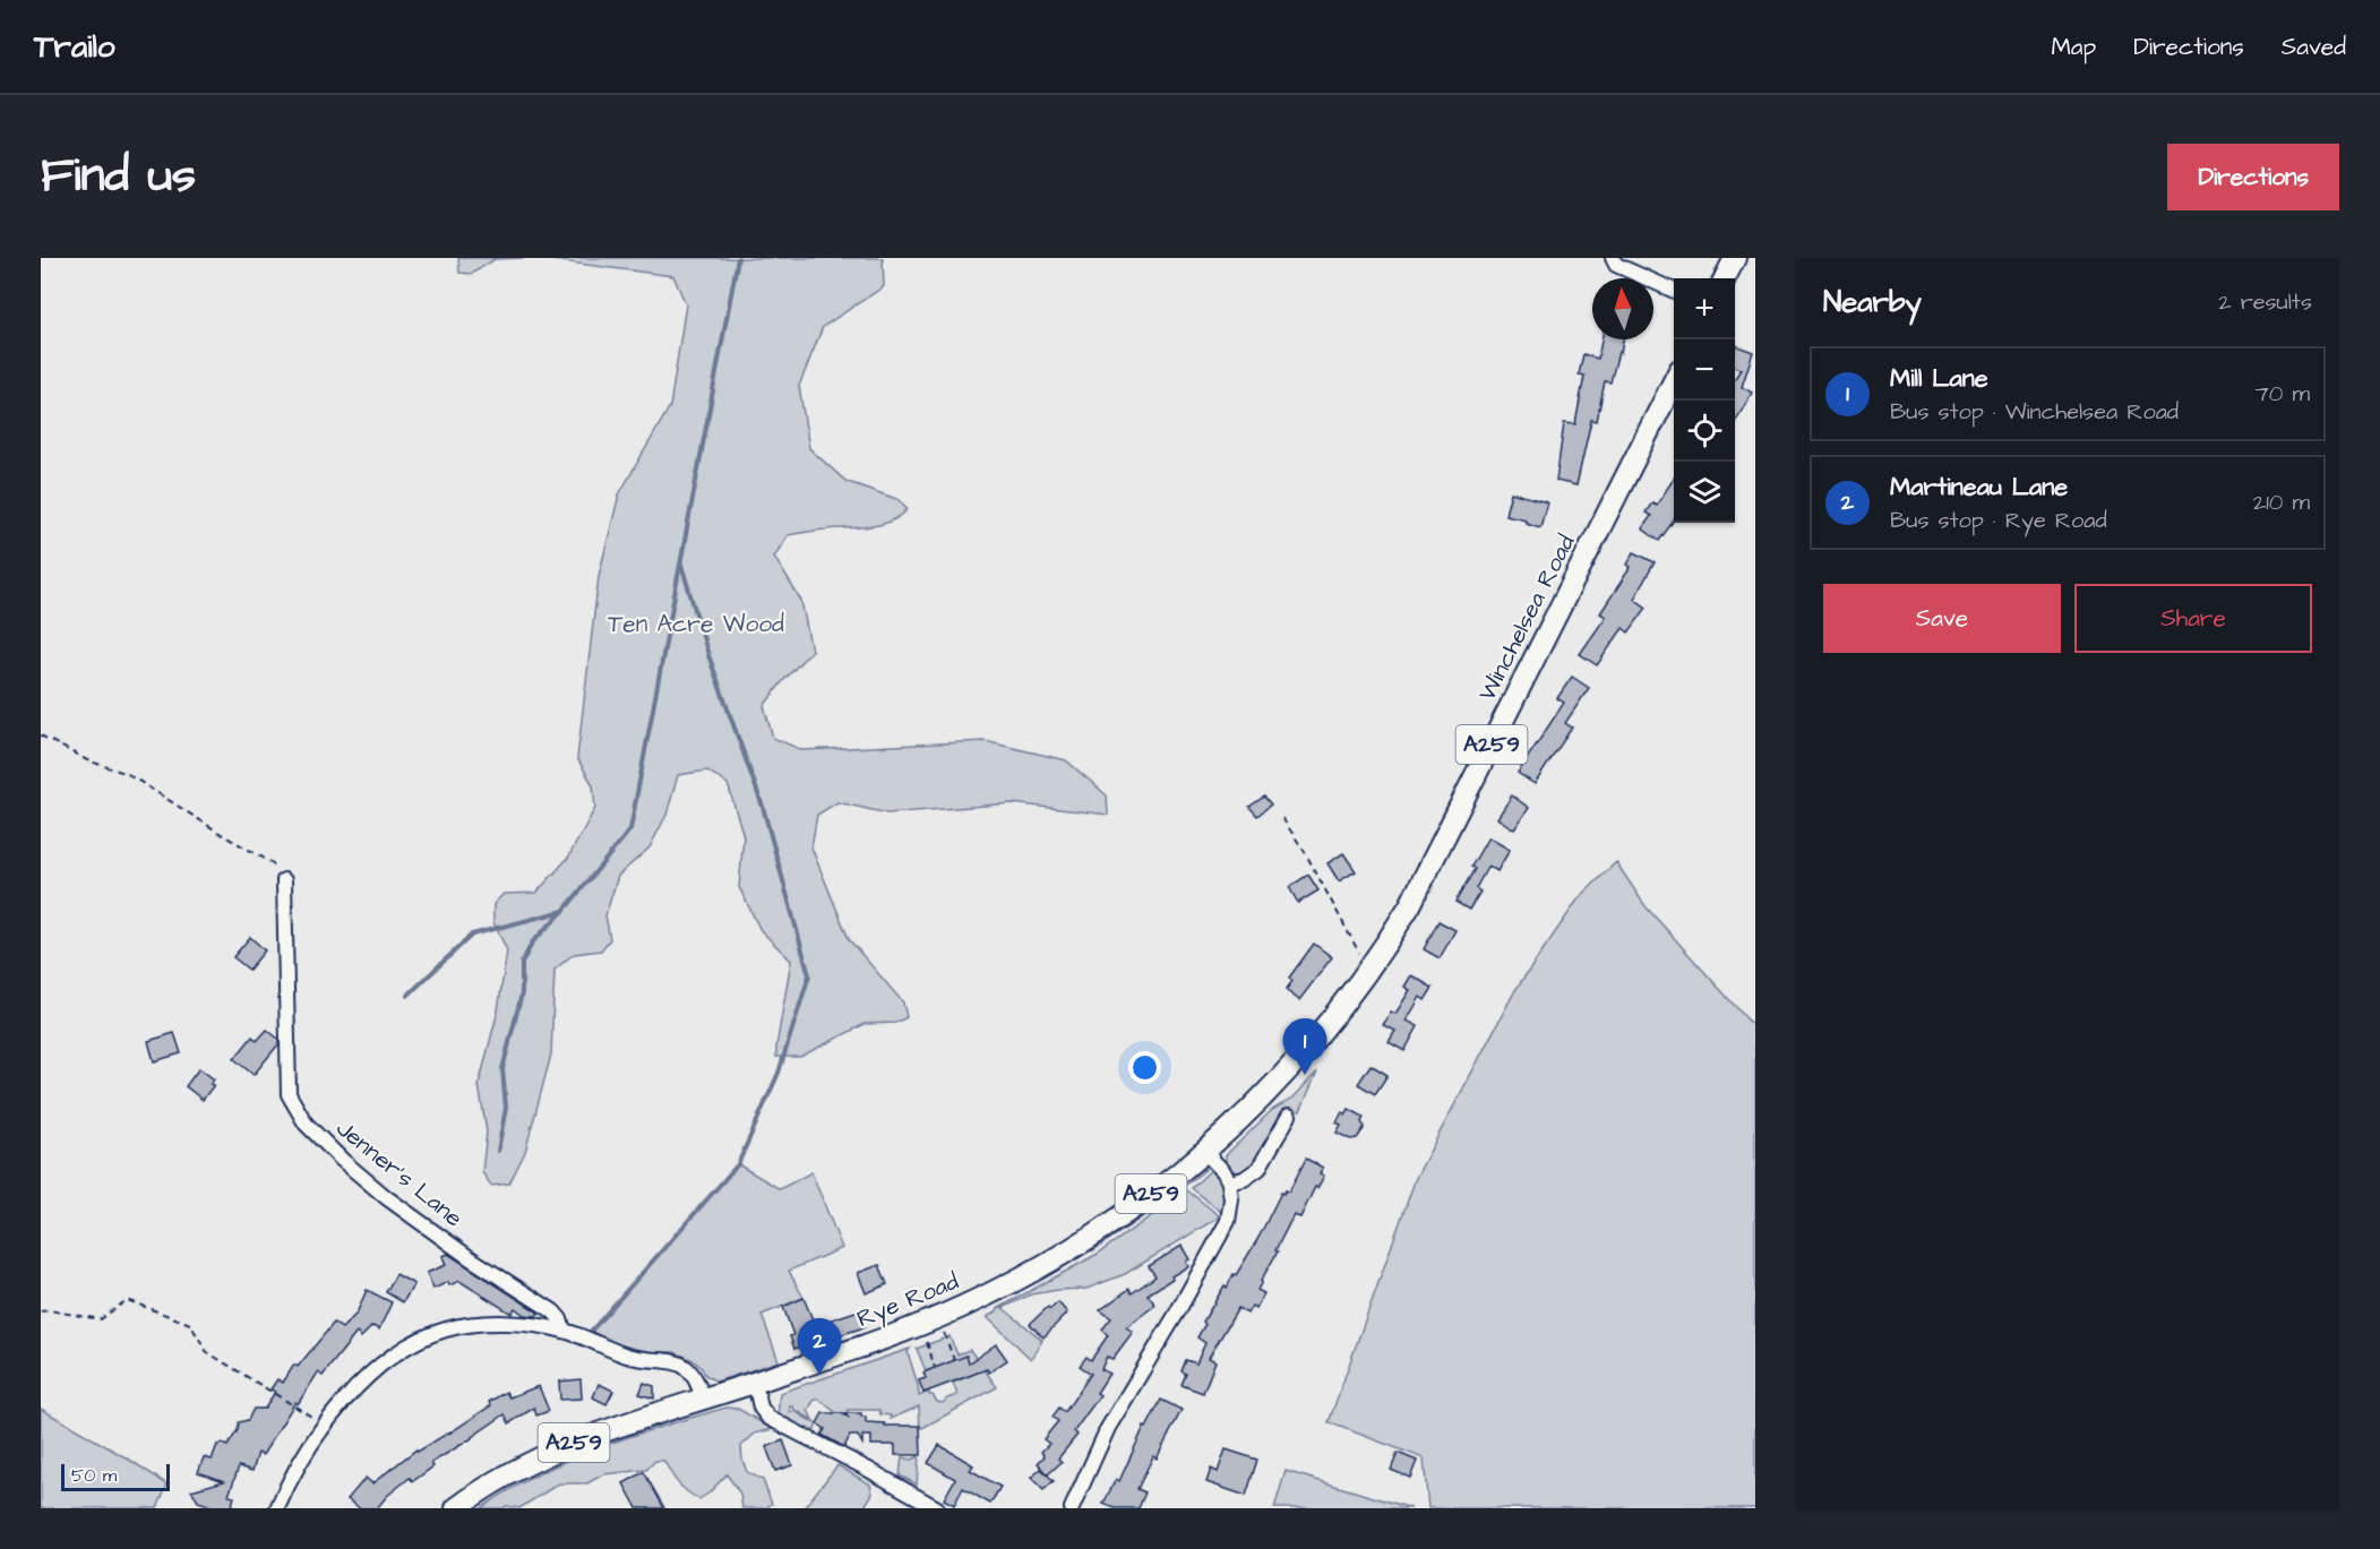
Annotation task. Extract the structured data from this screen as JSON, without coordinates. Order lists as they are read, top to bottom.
{
  "streets": {
    "highway": ["Winchelsea Road", "A259", "Rye Road"],
    "street": ["Jenner's Lane"]
  },
  "crossings": [
    ["Winchelsea Road", "Rye Road"]
  ],
  "parks": ["Ten Acre Wood"],
  "scale_bar": "50 m",
  "north": "top",
  "page": {
    "header": "Trailo",
    "nav": ["Map", "Directions", "Saved"],
    "title": "Find us",
    "buttons": [
      "Directions",
      ["Save", "Share"]
    ],
    "heading": ["Nearby", "2 results"],
    "map_buttons": ["+", "−"],
    "list": [
      {
        "mark": "1",
        "name": "Mill Lane",
        "note": "Bus stop · Winchelsea Road",
        "value": "70 m"
      },
      {
        "mark": "2",
        "name": "Martineau Lane",
        "note": "Bus stop · Rye Road",
        "value": "210 m"
      }
    ],
    "pins": ["1", "2"],
    "scale": "50 m"
  }
}
